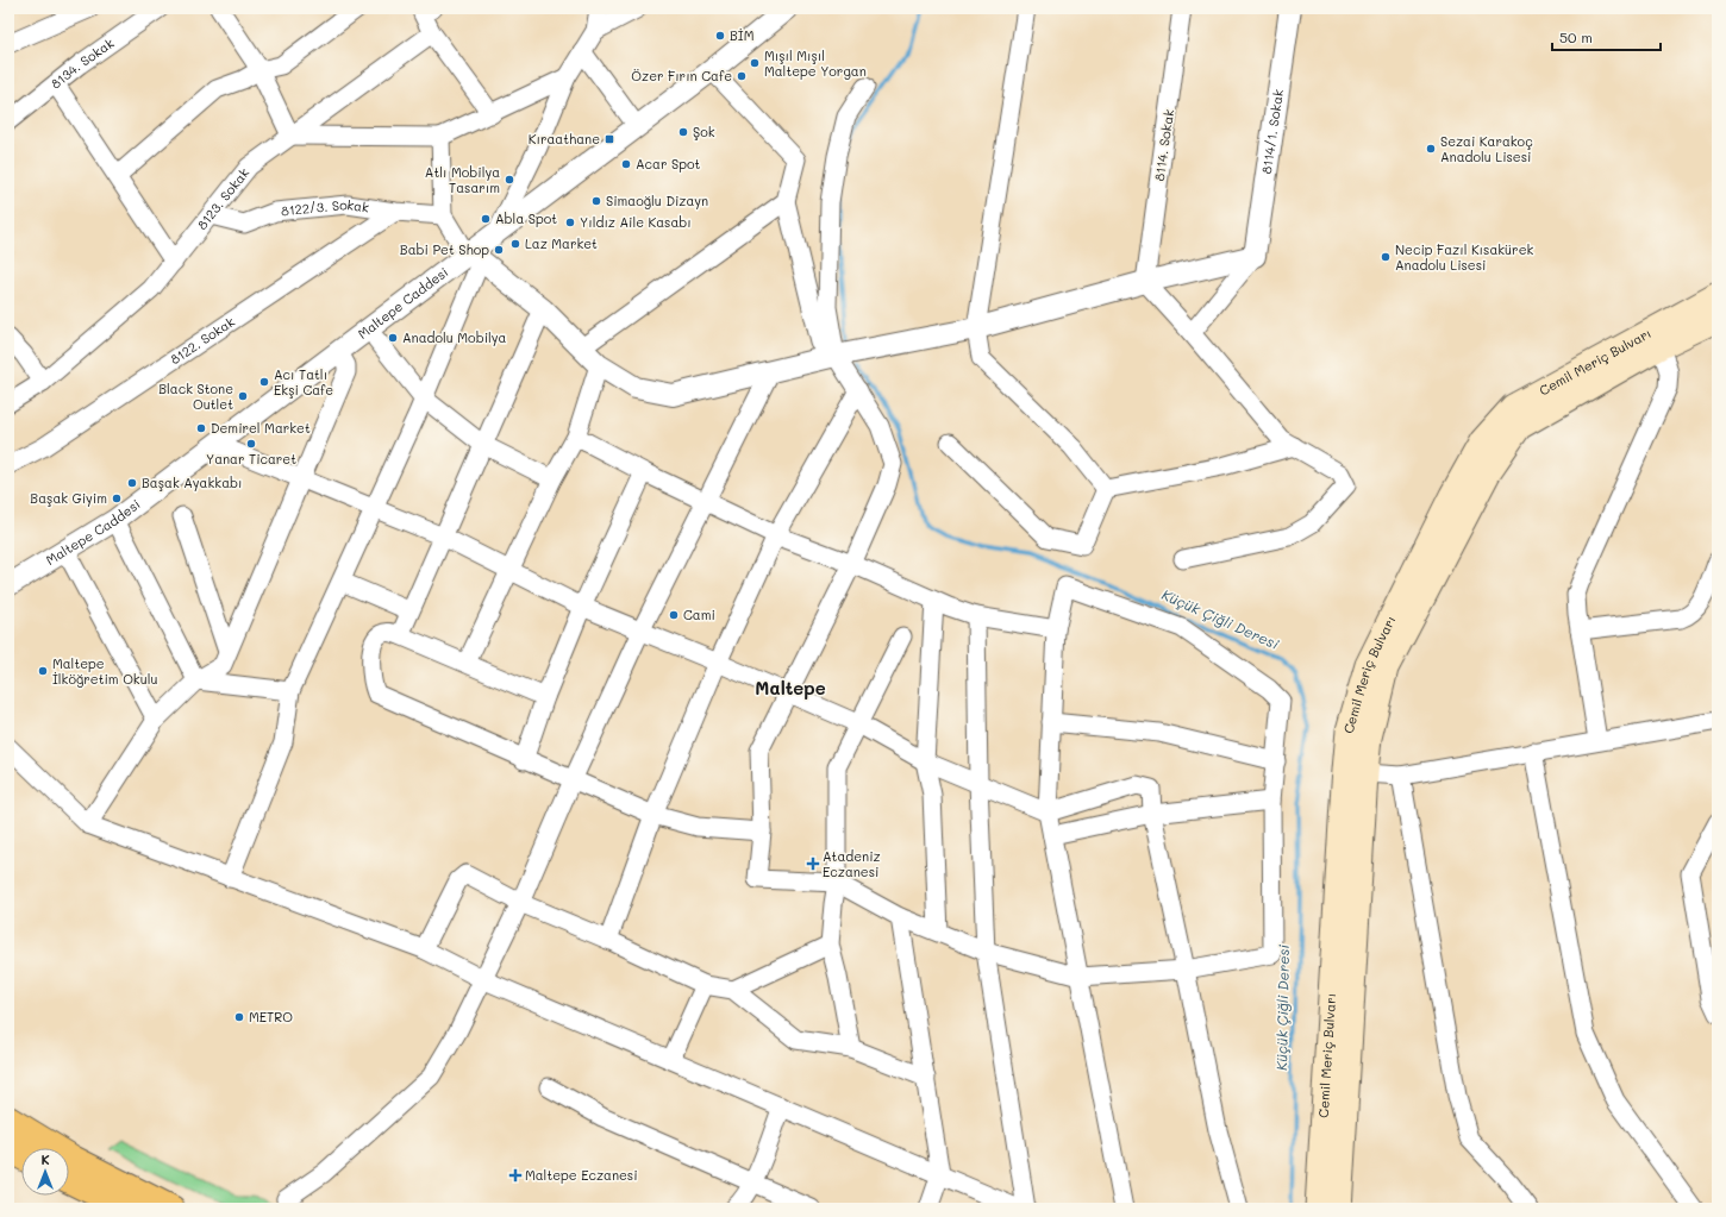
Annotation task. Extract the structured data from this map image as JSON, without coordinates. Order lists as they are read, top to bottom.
{
  "streets": {
    "main road": ["Cemil Meriç Bulvarı"],
    "street": [
      "8134. Sokak",
      "8114/1. Sokak",
      "8114. Sokak",
      "8123. Sokak",
      "8122/3. Sokak",
      "Maltepe Caddesi",
      "8122. Sokak"
    ]
  },
  "crossings": [
    ["8123. Sokak", "8122/3. Sokak"],
    ["8122/3. Sokak", "8122. Sokak"]
  ],
  "districts": ["Maltepe"],
  "water": ["Küçük Çiğli Deresi"],
  "places": {
    "other": [
      "BİM",
      "Mışıl Mışıl Maltepe Yorgan",
      "Özer Fırın Cafe",
      "Şok",
      "Sezai Karakoç Anadolu Lisesi",
      "Acar Spot",
      "Atlı Mobilya Tasarım",
      "Simaoğlu Dizayn",
      "Abla Spot",
      "Yıldız Aile Kasabı",
      "Laz Market",
      "Babi Pet Shop",
      "Necip Fazıl Kısakürek Anadolu Lisesi",
      "Anadolu Mobilya",
      "Acı Tatlı Ekşi Cafe",
      "Black Stone Outlet",
      "Demirel Market",
      "Yanar Ticaret",
      "Başak Ayakkabı",
      "Başak Giyim",
      "Cami",
      "Maltepe İlköğretim Okulu",
      "METRO"
    ],
    "transit": ["Kıraathane"],
    "health": ["Atadeniz Eczanesi", "Maltepe Eczanesi"]
  },
  "scale_bar": "50 m",
  "north": "top"
}
